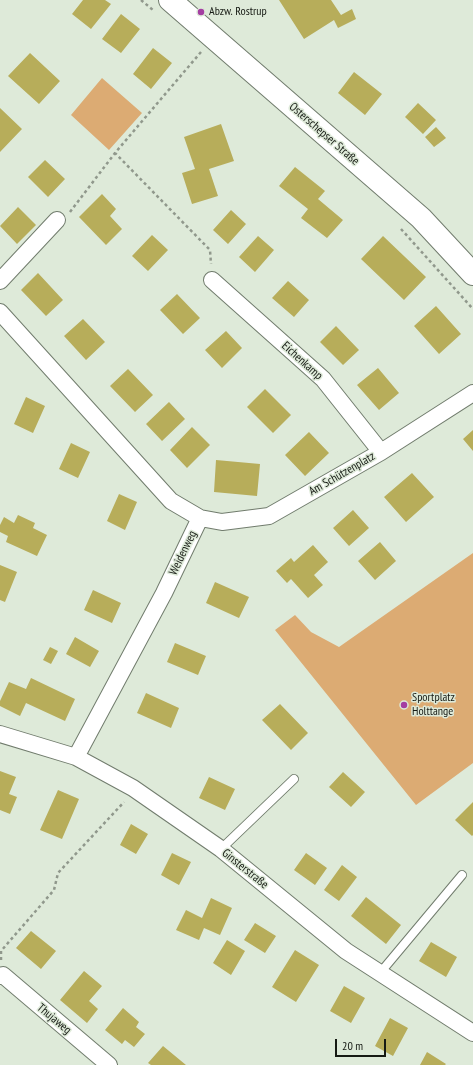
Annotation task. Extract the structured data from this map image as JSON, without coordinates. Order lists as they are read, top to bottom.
{
  "streets": {
    "main road": ["Osterschepser Straße"],
    "street": [
      "Eichenkamp",
      "Am Schützenplatz",
      "Weidenweg",
      "Ginsterstraße",
      "Thujaweg"
    ]
  },
  "crossings": [
    ["Eichenkamp", "Am Schützenplatz"],
    ["Am Schützenplatz", "Weidenweg"],
    ["Weidenweg", "Ginsterstraße"]
  ],
  "places": ["Abzw. Rostrup", "Sportplatz Holttange"],
  "scale_bar": "20 m"
}
